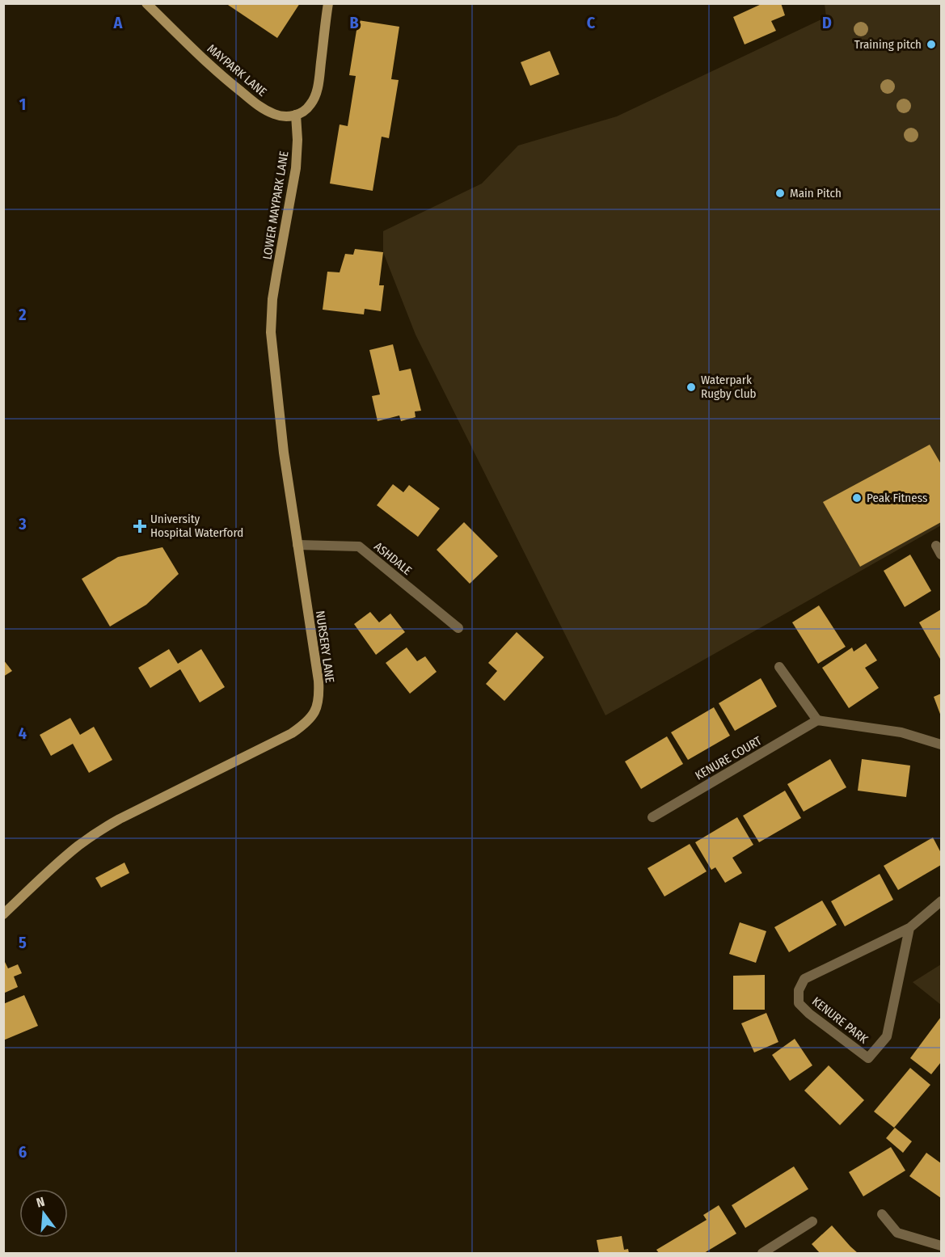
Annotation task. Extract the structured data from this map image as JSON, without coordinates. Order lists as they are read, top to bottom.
{
  "streets": {
    "street": [
      "MAYPARK LANE",
      "LOWER MAYPARK LANE",
      "ASHDALE",
      "NURSERY LANE",
      "KENURE COURT",
      "KENURE PARK"
    ]
  },
  "crossings": [
    ["MAYPARK LANE", "LOWER MAYPARK LANE"],
    ["LOWER MAYPARK LANE", "NURSERY LANE"],
    ["ASHDALE", "NURSERY LANE"]
  ],
  "places": {
    "other": [
      "Training pitch",
      "Main Pitch",
      "Waterpark Rugby Club",
      "Peak Fitness"
    ],
    "health": ["University Hospital Waterford"]
  },
  "north": "top",
  "grid": {
    "columns": [
      "A",
      "B",
      "C",
      "D"
    ],
    "rows": [
      "1",
      "2",
      "3",
      "4",
      "5",
      "6"
    ]
  }
}
